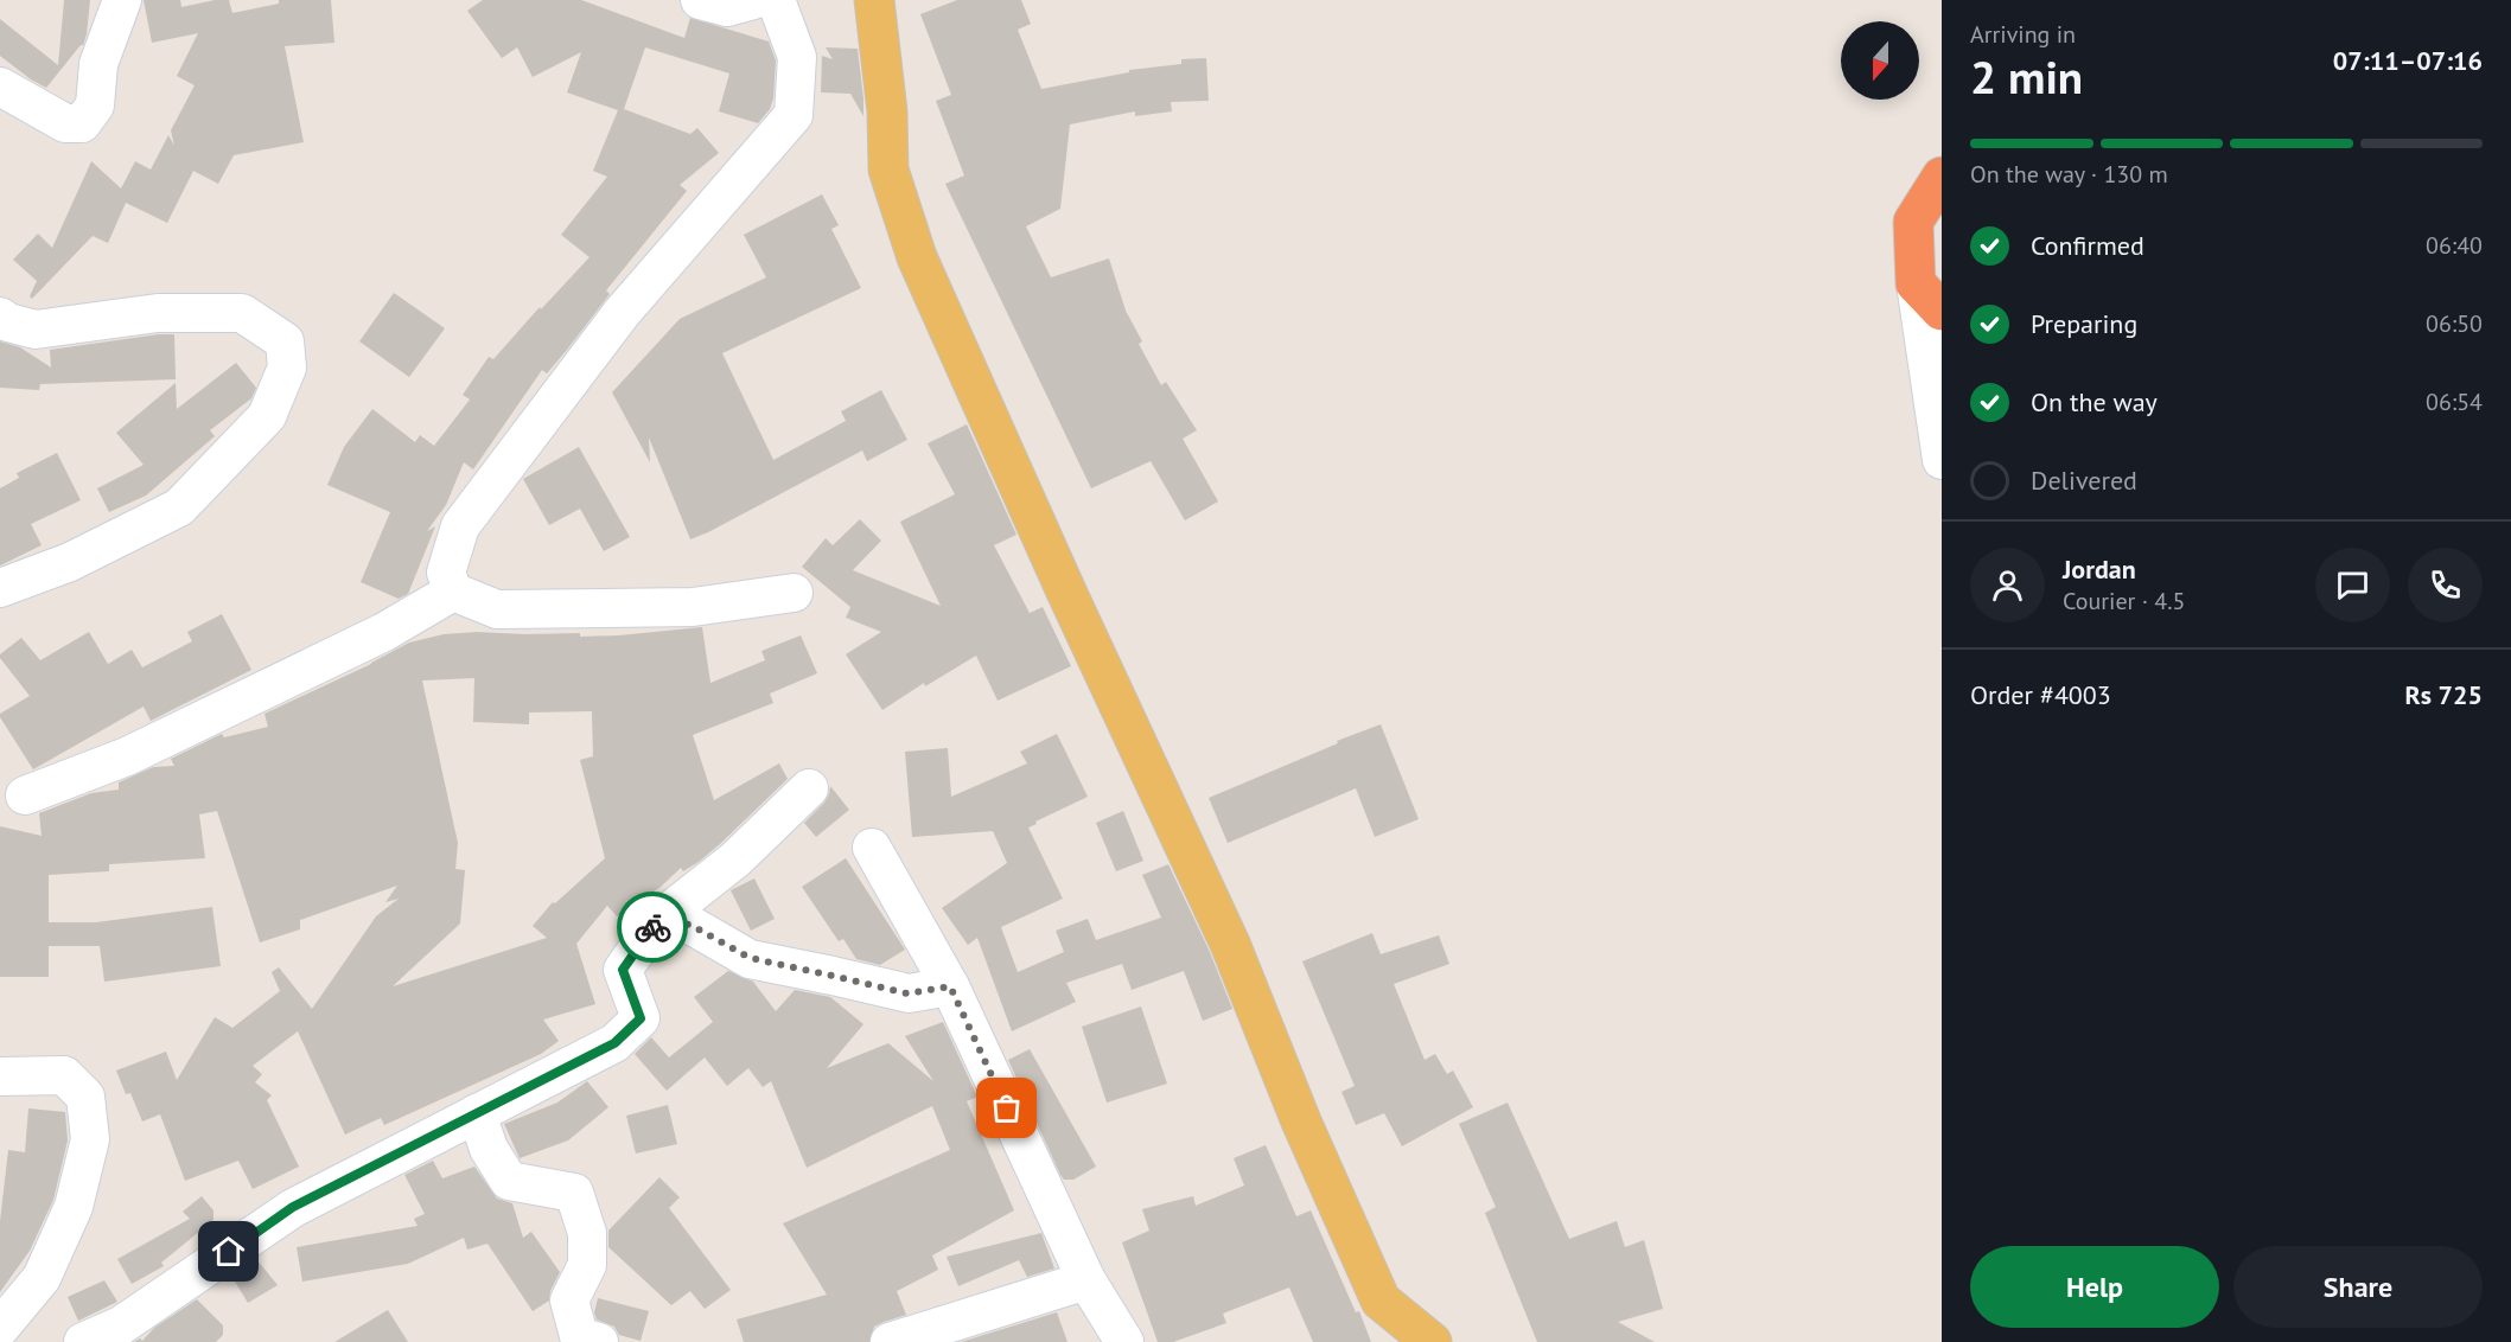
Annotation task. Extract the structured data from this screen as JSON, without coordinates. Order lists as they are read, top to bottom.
{
  "north": "bottom",
  "page": {
    "heading": ["2 min", "Arriving in", "07:11–07:16"],
    "panel": [
      "Jordan",
      "Courier · 4.5",
      "Order #4003",
      "Rs 725"
    ],
    "bar": "On the way · 130 m",
    "list": [
      ["Confirmed", "06:40"],
      ["Preparing", "06:50"],
      ["On the way", "06:54"],
      "Delivered"
    ],
    "buttons": ["Help", "Share"]
  }
}
